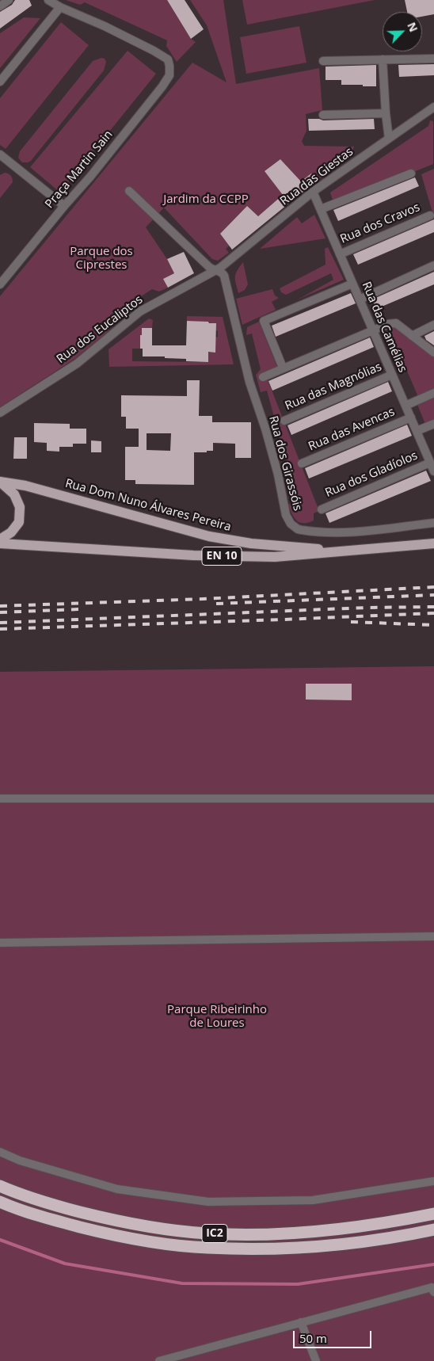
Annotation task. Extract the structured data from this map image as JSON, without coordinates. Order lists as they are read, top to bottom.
{
  "streets": {
    "highway": ["IC2"],
    "main road": ["Rua Dom Nuno Álvares Pereira", "EN 10"],
    "street": [
      "Praça Martin Sain",
      "Rua das Giestas",
      "Rua dos Cravos",
      "Rua das Camélias",
      "Rua dos Eucaliptos",
      "Rua das Magnólias",
      "Rua das Avencas",
      "Rua dos Girassóis",
      "Rua dos Gladíolos"
    ]
  },
  "crossings": [
    ["Rua das Giestas", "Rua das Camélias"],
    ["Rua das Giestas", "Rua dos Eucaliptos"],
    ["Rua das Giestas", "Rua dos Girassóis"],
    ["Rua dos Cravos", "Rua das Camélias"],
    ["Rua das Camélias", "Rua das Magnólias"],
    ["Rua das Camélias", "Rua das Avencas"],
    ["Rua das Camélias", "Rua dos Gladíolos"],
    ["Rua dos Eucaliptos", "Rua dos Girassóis"],
    ["Rua Dom Nuno Álvares Pereira", "EN 10"]
  ],
  "parks": ["Jardim da CCPP", "Parque dos Ciprestes", "Parque Ribeirinho de Loures"],
  "scale_bar": "50 m",
  "north": "top right"
}
